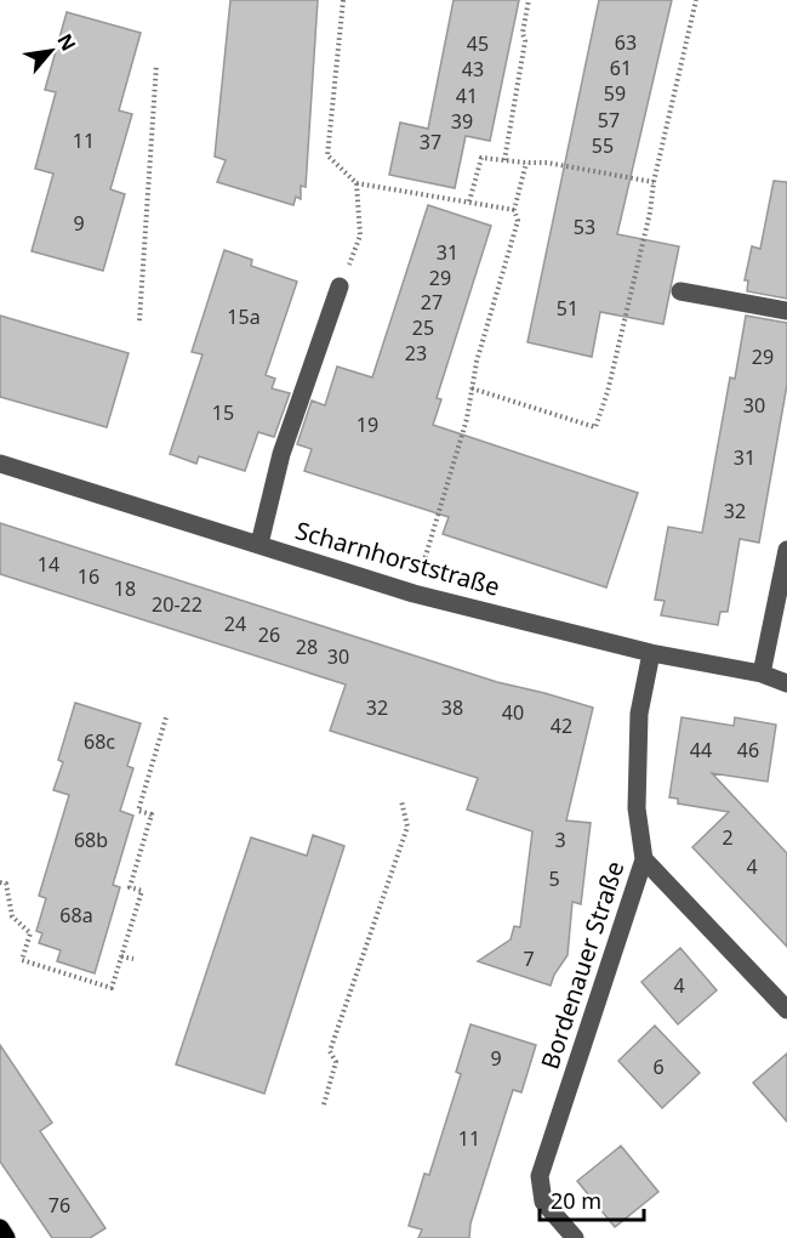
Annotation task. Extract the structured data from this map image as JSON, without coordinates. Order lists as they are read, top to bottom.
{
  "streets": {
    "street": ["Scharnhorststraße", "Bordenauer Straße"]
  },
  "crossings": [
    ["Scharnhorststraße", "Bordenauer Straße"]
  ],
  "house_numbers": [
    "63",
    "45",
    "61",
    "43",
    "59",
    "41",
    "57",
    "39",
    "11",
    "37",
    "55",
    "9",
    "53",
    "31",
    "29",
    "27",
    "51",
    "15a",
    "25",
    "23",
    "29",
    "30",
    "15",
    "19",
    "31",
    "32",
    "14",
    "16",
    "18",
    "20-22",
    "24",
    "26",
    "28",
    "30",
    "32",
    "38",
    "40",
    "42",
    "68c",
    "44",
    "46",
    "2",
    "68b",
    "3",
    "4",
    "5",
    "68a",
    "7",
    "4",
    "9",
    "6",
    "11",
    "76"
  ],
  "scale_bar": "20 m",
  "north": "top right"
}
